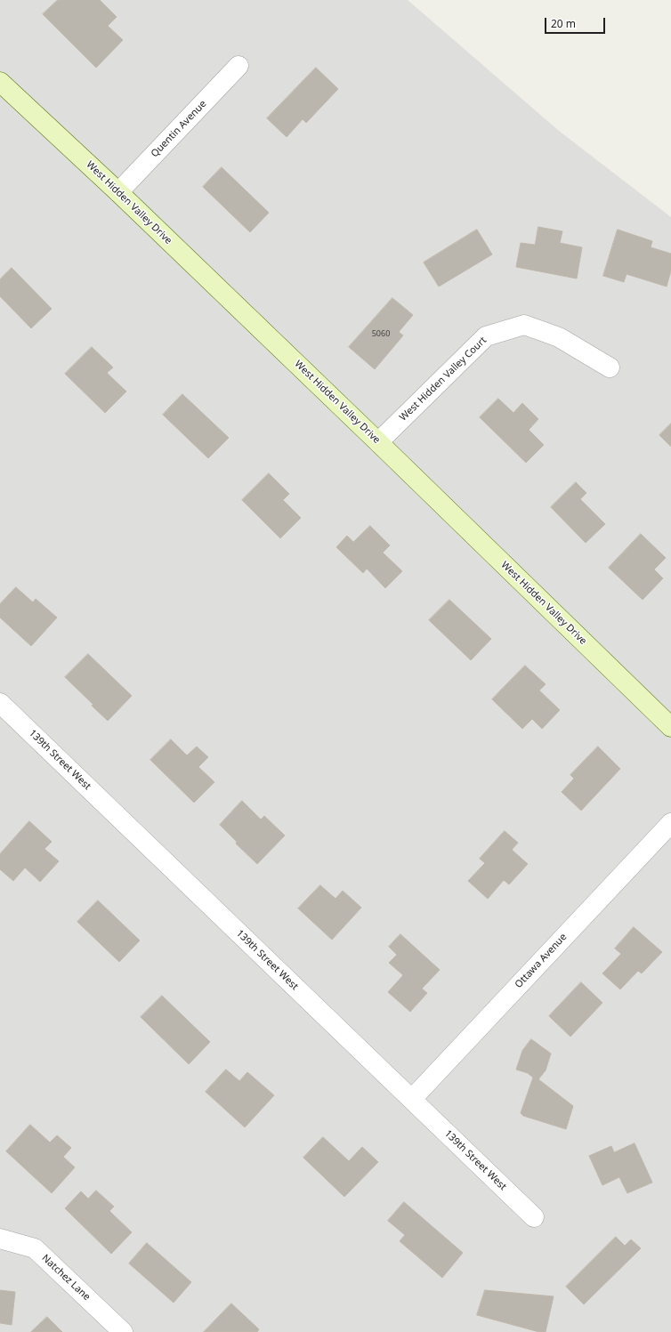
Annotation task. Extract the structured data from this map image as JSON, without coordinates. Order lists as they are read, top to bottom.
{
  "streets": {
    "street": [
      "Quentin Avenue",
      "West Hidden Valley Drive",
      "West Hidden Valley Court",
      "139th Street West",
      "Ottawa Avenue",
      "Natchez Lane"
    ]
  },
  "crossings": [
    ["Quentin Avenue", "West Hidden Valley Drive"],
    ["West Hidden Valley Drive", "West Hidden Valley Court"],
    ["139th Street West", "Ottawa Avenue"]
  ],
  "house_numbers": ["5060"],
  "scale_bar": "20 m"
}
